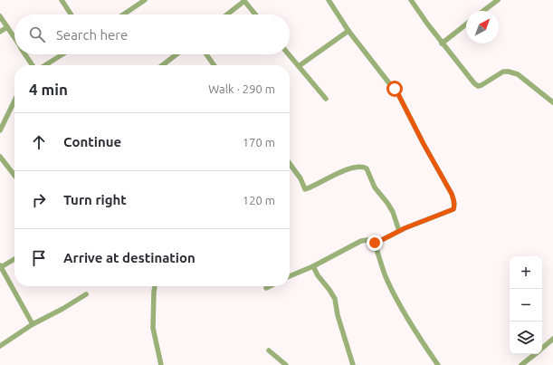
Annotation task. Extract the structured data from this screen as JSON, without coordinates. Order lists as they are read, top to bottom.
{
  "north": "top right",
  "page": {
    "search": "Search here",
    "heading": ["4 min", "Walk · 290 m"],
    "list": [
      ["Continue", "170 m"],
      ["Turn right", "120 m"],
      "Arrive at destination"
    ],
    "map_buttons": ["+", "−"]
  }
}
